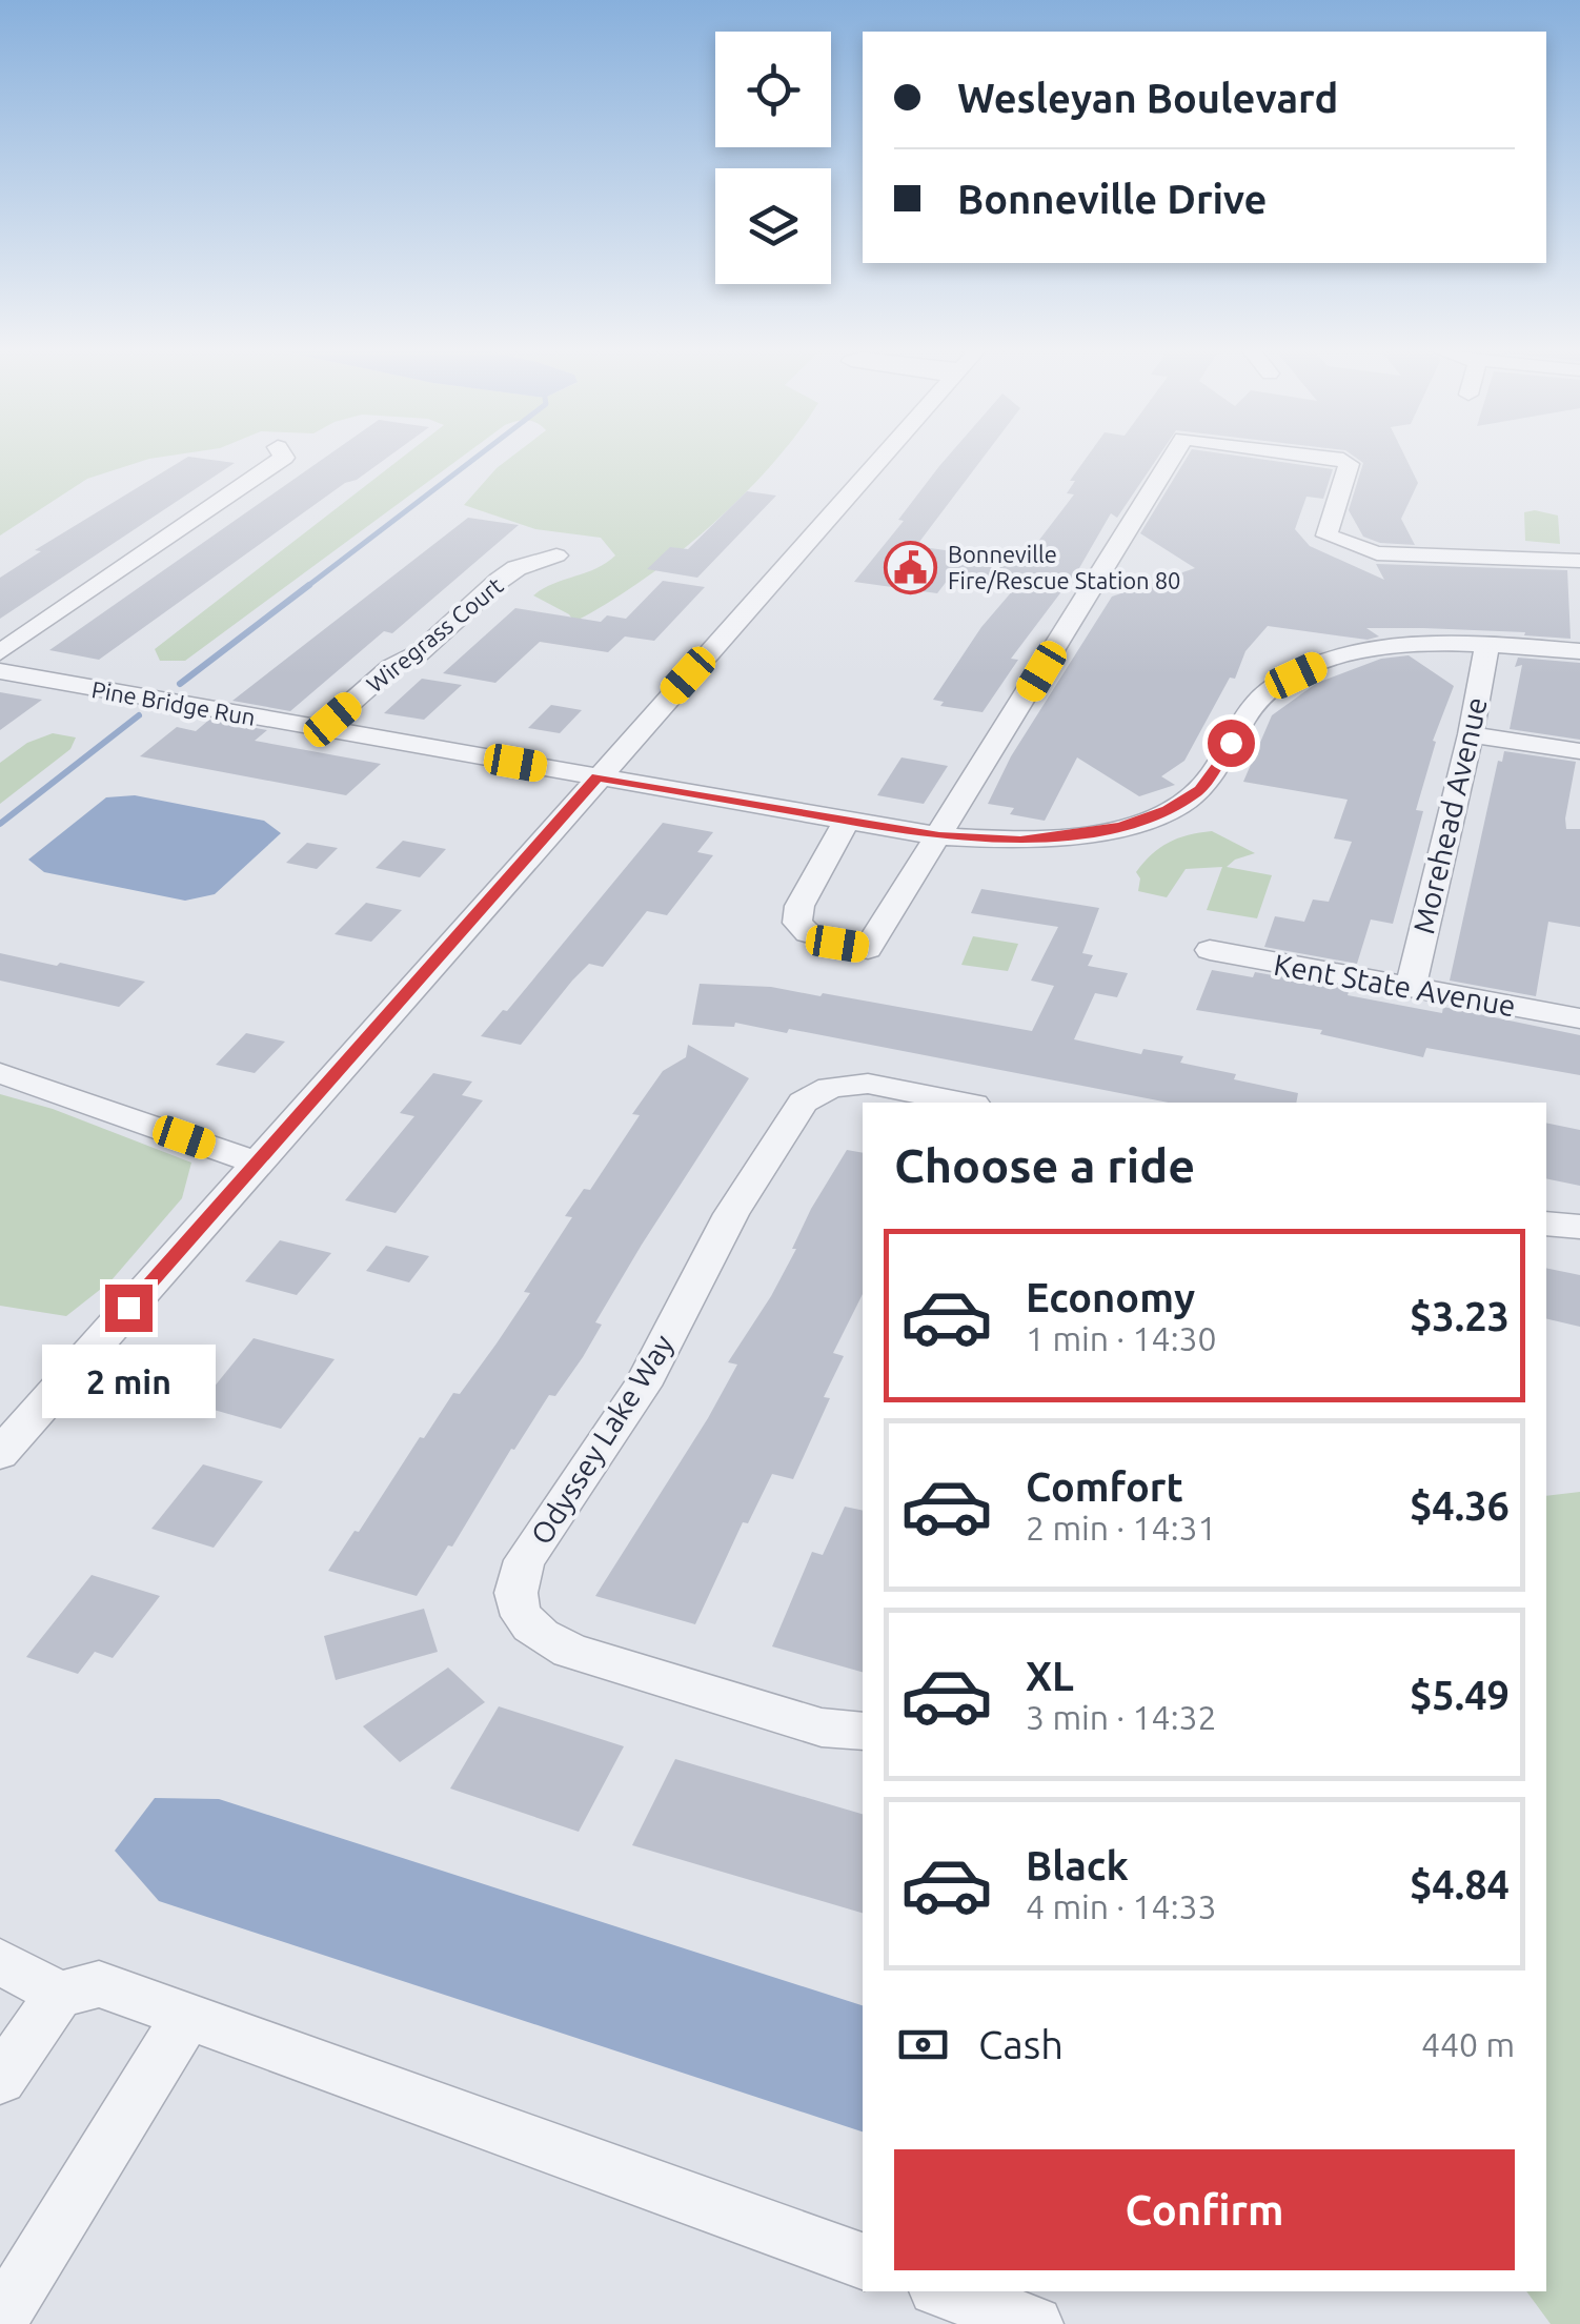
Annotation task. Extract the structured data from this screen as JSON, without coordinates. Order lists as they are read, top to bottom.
{
  "streets": {
    "street": [
      "Wiregrass Court",
      "Pine Bridge Run",
      "Morehead Avenue",
      "Kent State Avenue",
      "Odyssey Lake Way"
    ]
  },
  "crossings": [
    ["Wiregrass Court", "Pine Bridge Run"],
    ["Pine Bridge Run", "Morehead Avenue"],
    ["Morehead Avenue", "Kent State Avenue"]
  ],
  "places": {
    "public building": ["Bonneville Fire/Rescue Station 80"]
  },
  "page": {
    "banner": ["Wesleyan Boulevard", "Bonneville Drive"],
    "heading": "Choose a ride",
    "list": [
      {
        "name": "Economy",
        "note": "1 min · 14:30",
        "value": "$3.23"
      },
      {
        "name": "Comfort",
        "note": "2 min · 14:31",
        "value": "$4.36"
      },
      {
        "name": "XL",
        "note": "3 min · 14:32",
        "value": "$5.49"
      },
      {
        "name": "Black",
        "note": "4 min · 14:33",
        "value": "$4.84"
      }
    ],
    "bubble": "2 min",
    "pay": ["Cash", "440 m"],
    "buttons": "Confirm"
  }
}
